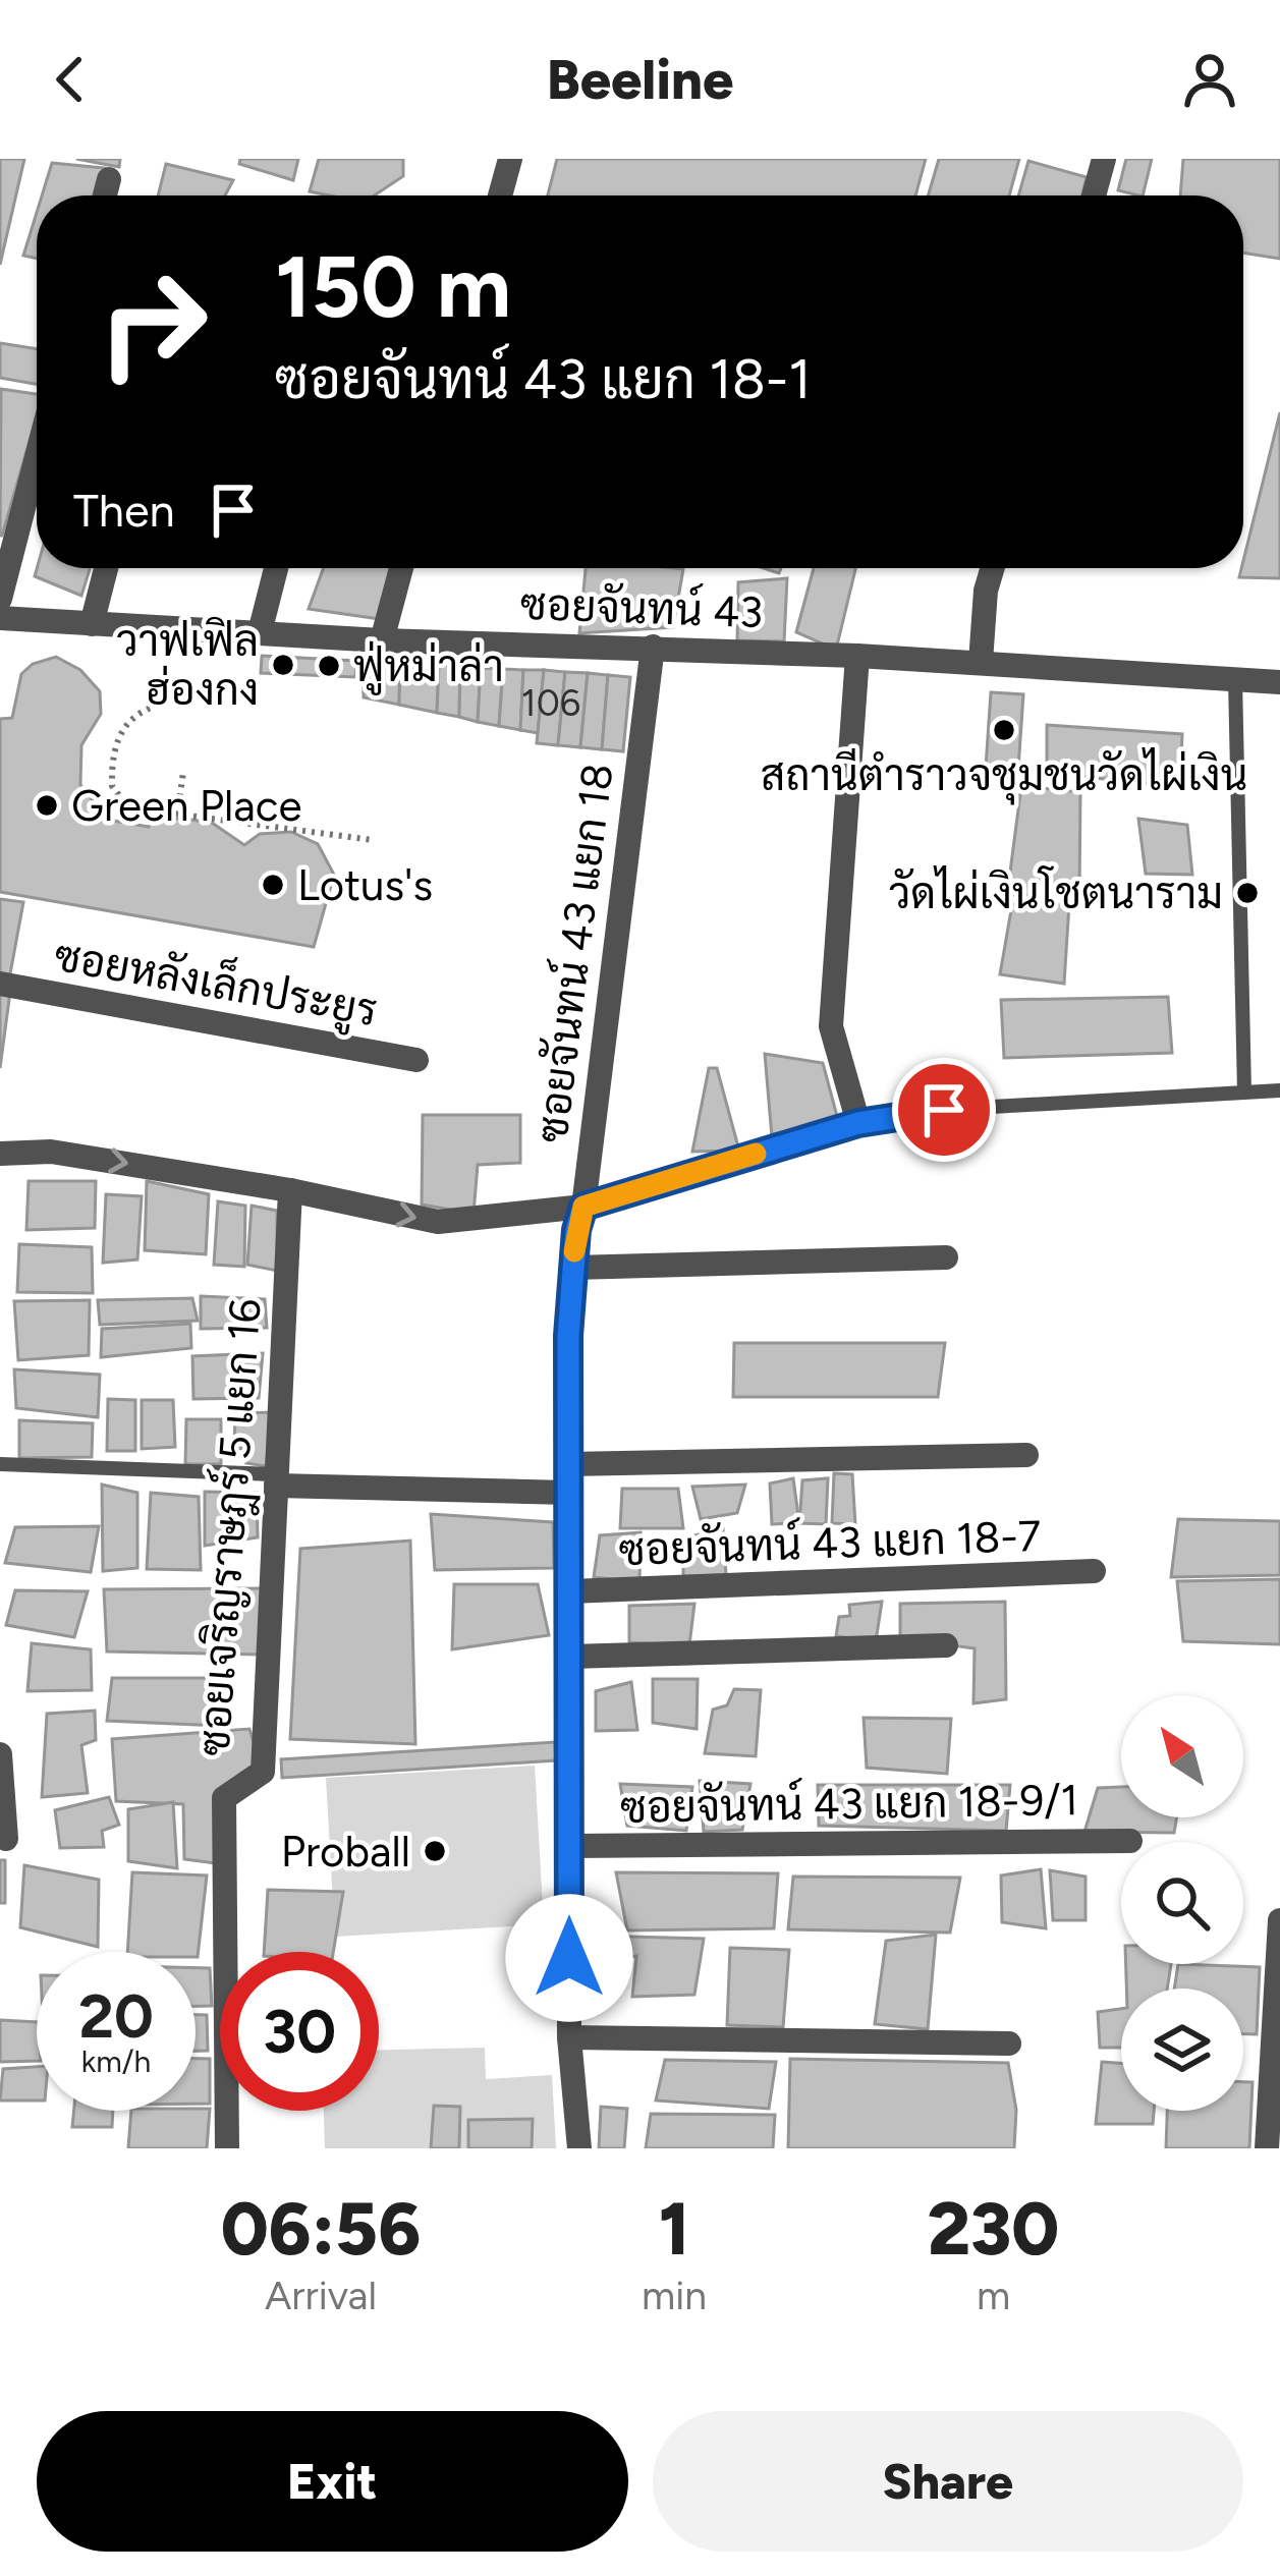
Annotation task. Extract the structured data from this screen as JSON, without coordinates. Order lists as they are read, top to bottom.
{
  "streets": {
    "street": [
      "ซอยจันทน์ 43",
      "ซอยจันทน์ 43 แยก 18",
      "ซอยหลังเล็กประยูร",
      "ซอยเจริญราษฎร์ 5 แยก 16",
      "ซอยจันทน์ 43 แยก 18-7",
      "ซอยจันทน์ 43 แยก 18-9/1"
    ]
  },
  "crossings": [
    ["ซอยจันทน์ 43", "ซอยจันทน์ 43 แยก 18"],
    ["ซอยจันทน์ 43 แยก 18", "ซอยจันทน์ 43 แยก 18-7"],
    ["ซอยจันทน์ 43 แยก 18", "ซอยจันทน์ 43 แยก 18-9/1"]
  ],
  "places": [
    "วาฟเฟิล ฮ่องกง",
    "ฟู่หม่าล่า",
    "สถานีตำราวจชุมชนวัดไผ่เงิน",
    "Green Place",
    "Lotus's",
    "วัดไผ่เงินโชตนาราม",
    "Proball"
  ],
  "house_numbers": ["106"],
  "north": "top left",
  "page": {
    "header": "Beeline",
    "turn": ["150 m", "ซอยจันทน์ 43 แยก 18-1"],
    "then": "Then",
    "speed": "20 km/h",
    "limit": "30",
    "eta": [
      "06:56",
      "Arrival",
      "1",
      "min",
      "230",
      "m"
    ],
    "buttons": ["Exit", "Share"]
  }
}
